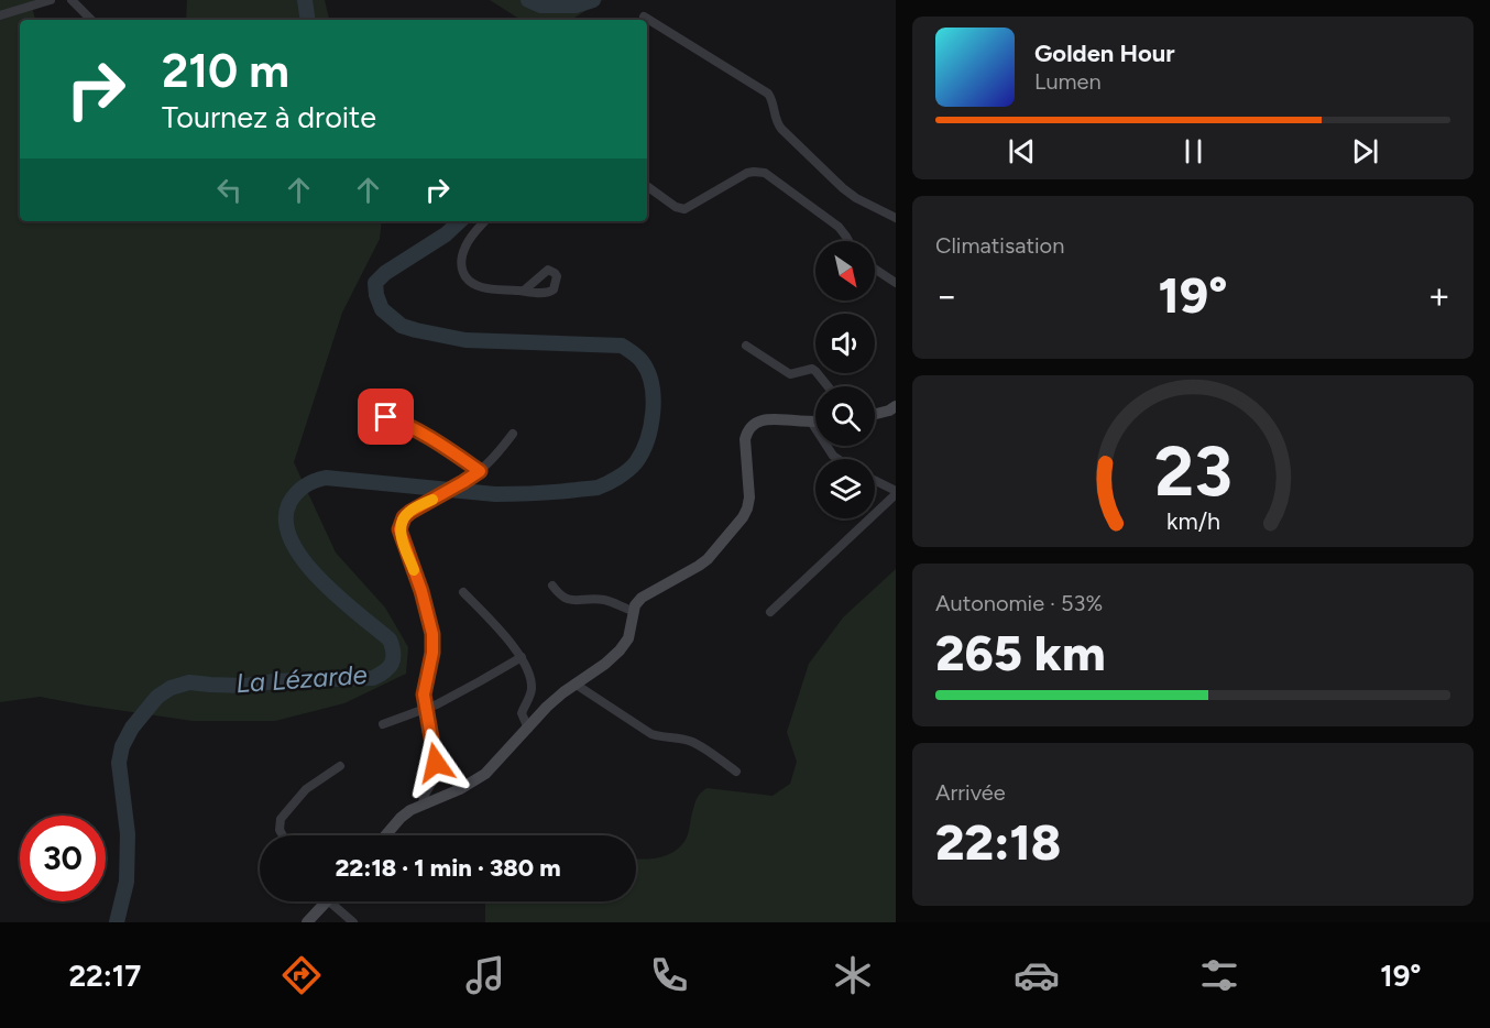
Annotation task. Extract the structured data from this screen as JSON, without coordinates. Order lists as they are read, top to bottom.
{
  "water": ["La Lézarde"],
  "north": "bottom right",
  "page": {
    "turn": ["210 m", "Tournez à droite"],
    "song": ["Golden Hour", "Lumen"],
    "tile": [
      "Climatisation",
      ["Autonomie · 53%", "265 km"],
      ["Arrivée", "22:18"]
    ],
    "heat": ["−", "19°", "+"],
    "limit": "30",
    "trip": "22:18 · 1 min · 380 m",
    "tabs": ["22:17", "19°"],
    "gauge": ["23", "km/h"]
  }
}
